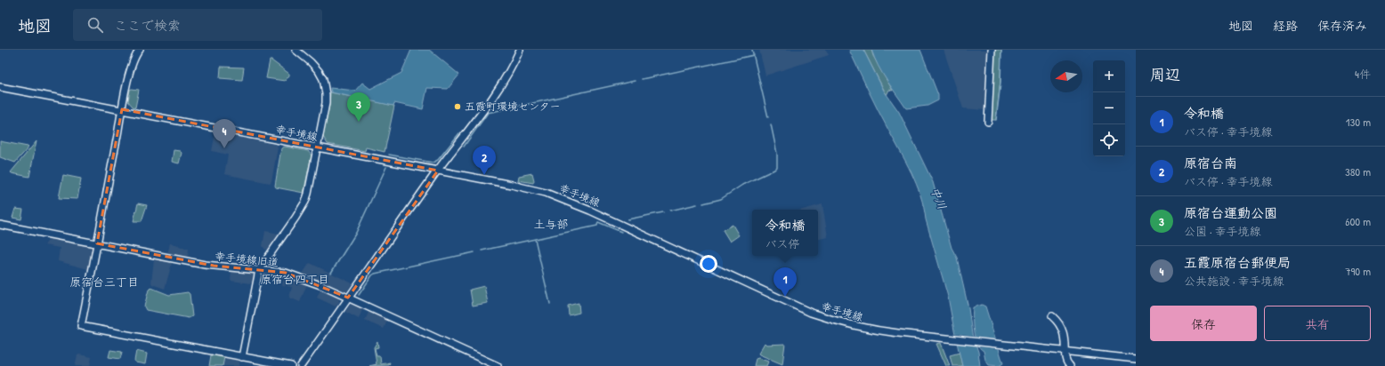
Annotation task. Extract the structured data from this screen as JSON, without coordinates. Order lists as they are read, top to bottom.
{
  "streets": {
    "street": ["幸手境線", "幸手境線旧道"]
  },
  "districts": ["土与部", "原宿台四丁目", "原宿台三丁目"],
  "water": ["中川"],
  "places": ["五霞町環境センター"],
  "north": "left",
  "page": {
    "header": "地図",
    "search": "ここで検索",
    "nav": ["地図", "経路", "保存済み"],
    "heading": ["周辺", "4件"],
    "map_buttons": ["+", "−"],
    "pins": [
      "3",
      "4",
      "2",
      "1"
    ],
    "list": [
      {
        "mark": "1",
        "name": "令和橋",
        "note": "バス停 · 幸手境線",
        "value": "130 m"
      },
      {
        "mark": "2",
        "name": "原宿台南",
        "note": "バス停 · 幸手境線",
        "value": "380 m"
      },
      {
        "mark": "3",
        "name": "原宿台運動公園",
        "note": "公園 · 幸手境線",
        "value": "600 m"
      },
      {
        "mark": "4",
        "name": "五霞原宿台郵便局",
        "note": "公共施設 · 幸手境線",
        "value": "790 m"
      }
    ],
    "popup": ["令和橋", "バス停"],
    "buttons": ["保存", "共有"]
  }
}
